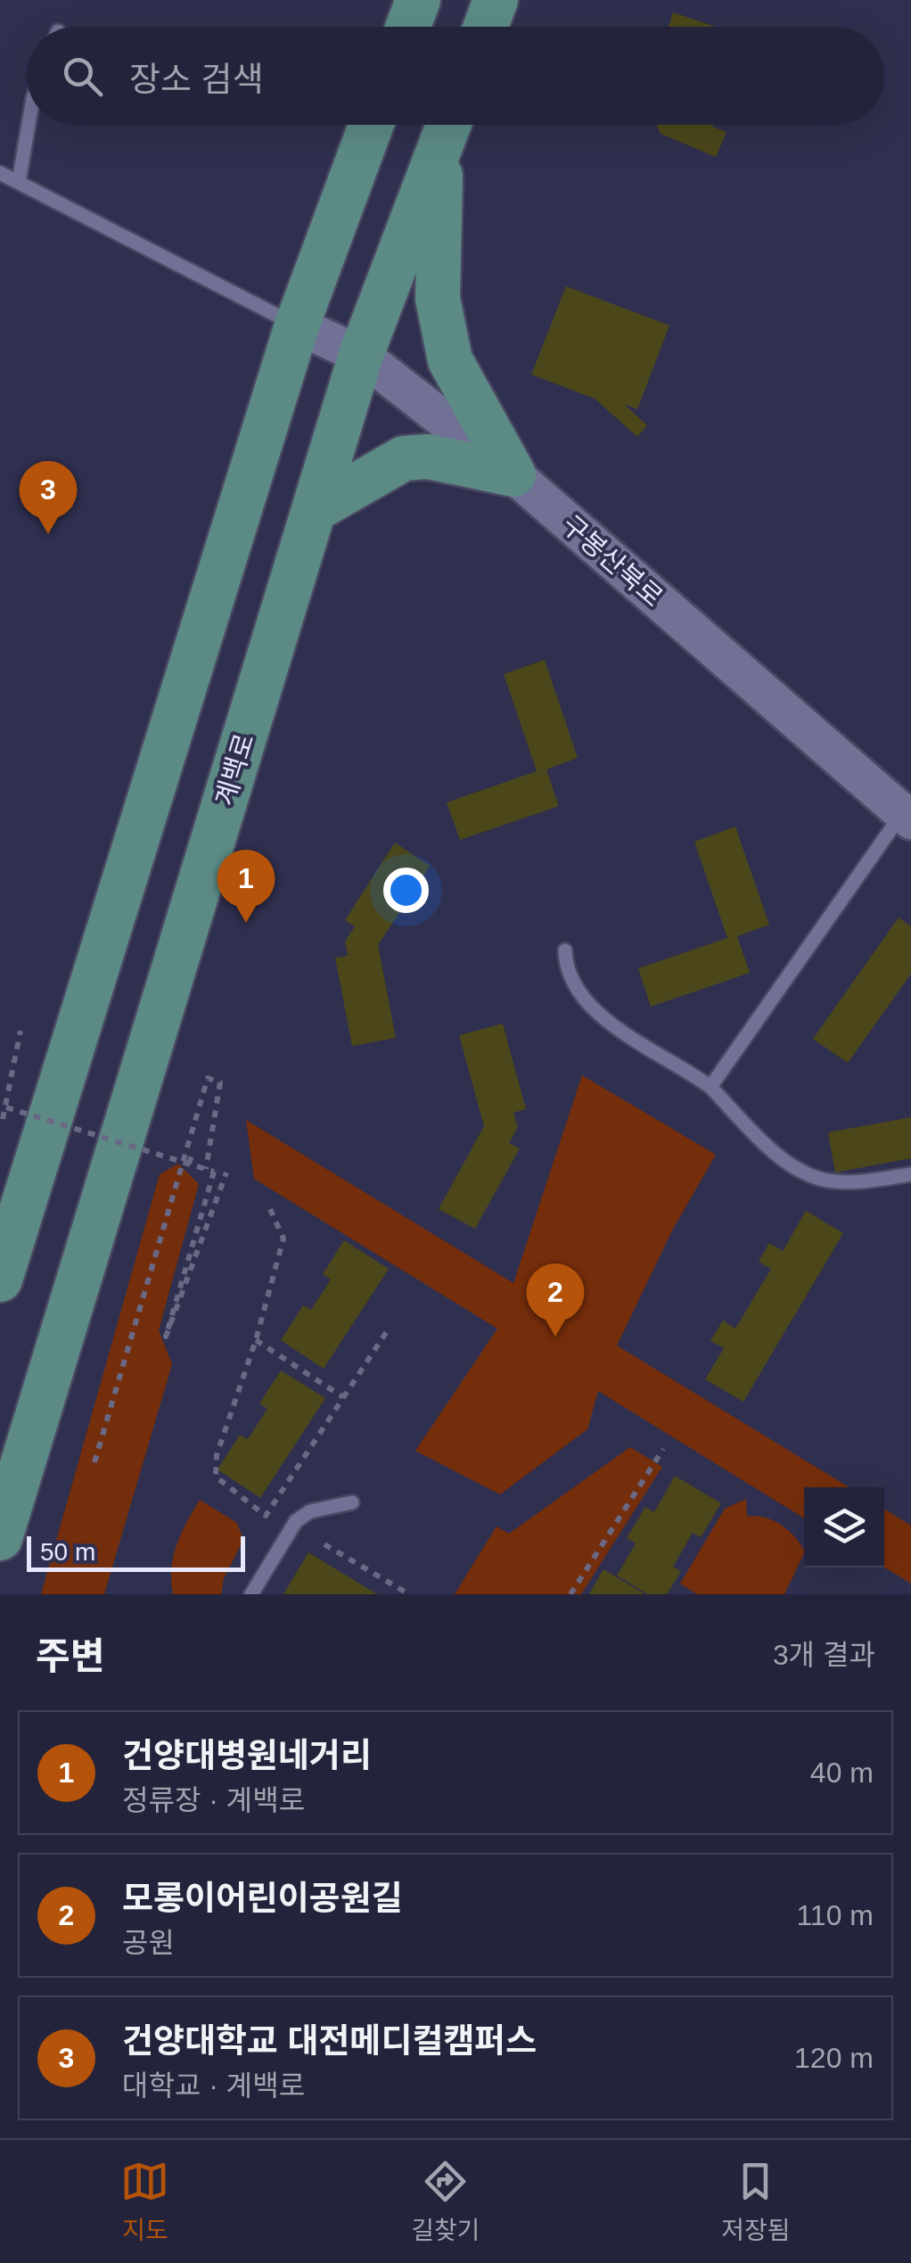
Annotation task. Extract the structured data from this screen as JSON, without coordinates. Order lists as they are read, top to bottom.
{
  "streets": {
    "main road": ["구봉산북로", "계백로"]
  },
  "crossings": [
    ["구봉산북로", "계백로"]
  ],
  "scale_bar": "50 m",
  "page": {
    "search": "장소 검색",
    "pins": ["3", "1", "2"],
    "scale": "50 m",
    "heading": ["주변", "3개 결과"],
    "list": [
      {
        "mark": "1",
        "name": "건양대병원네거리",
        "note": "정류장 · 계백로",
        "value": "40 m"
      },
      {
        "mark": "2",
        "name": "모롱이어린이공원길",
        "note": "공원",
        "value": "110 m"
      },
      {
        "mark": "3",
        "name": "건양대학교 대전메디컬캠퍼스",
        "note": "대학교 · 계백로",
        "value": "120 m"
      }
    ],
    "nav": ["지도", "길찾기", "저장됨"]
  }
}
